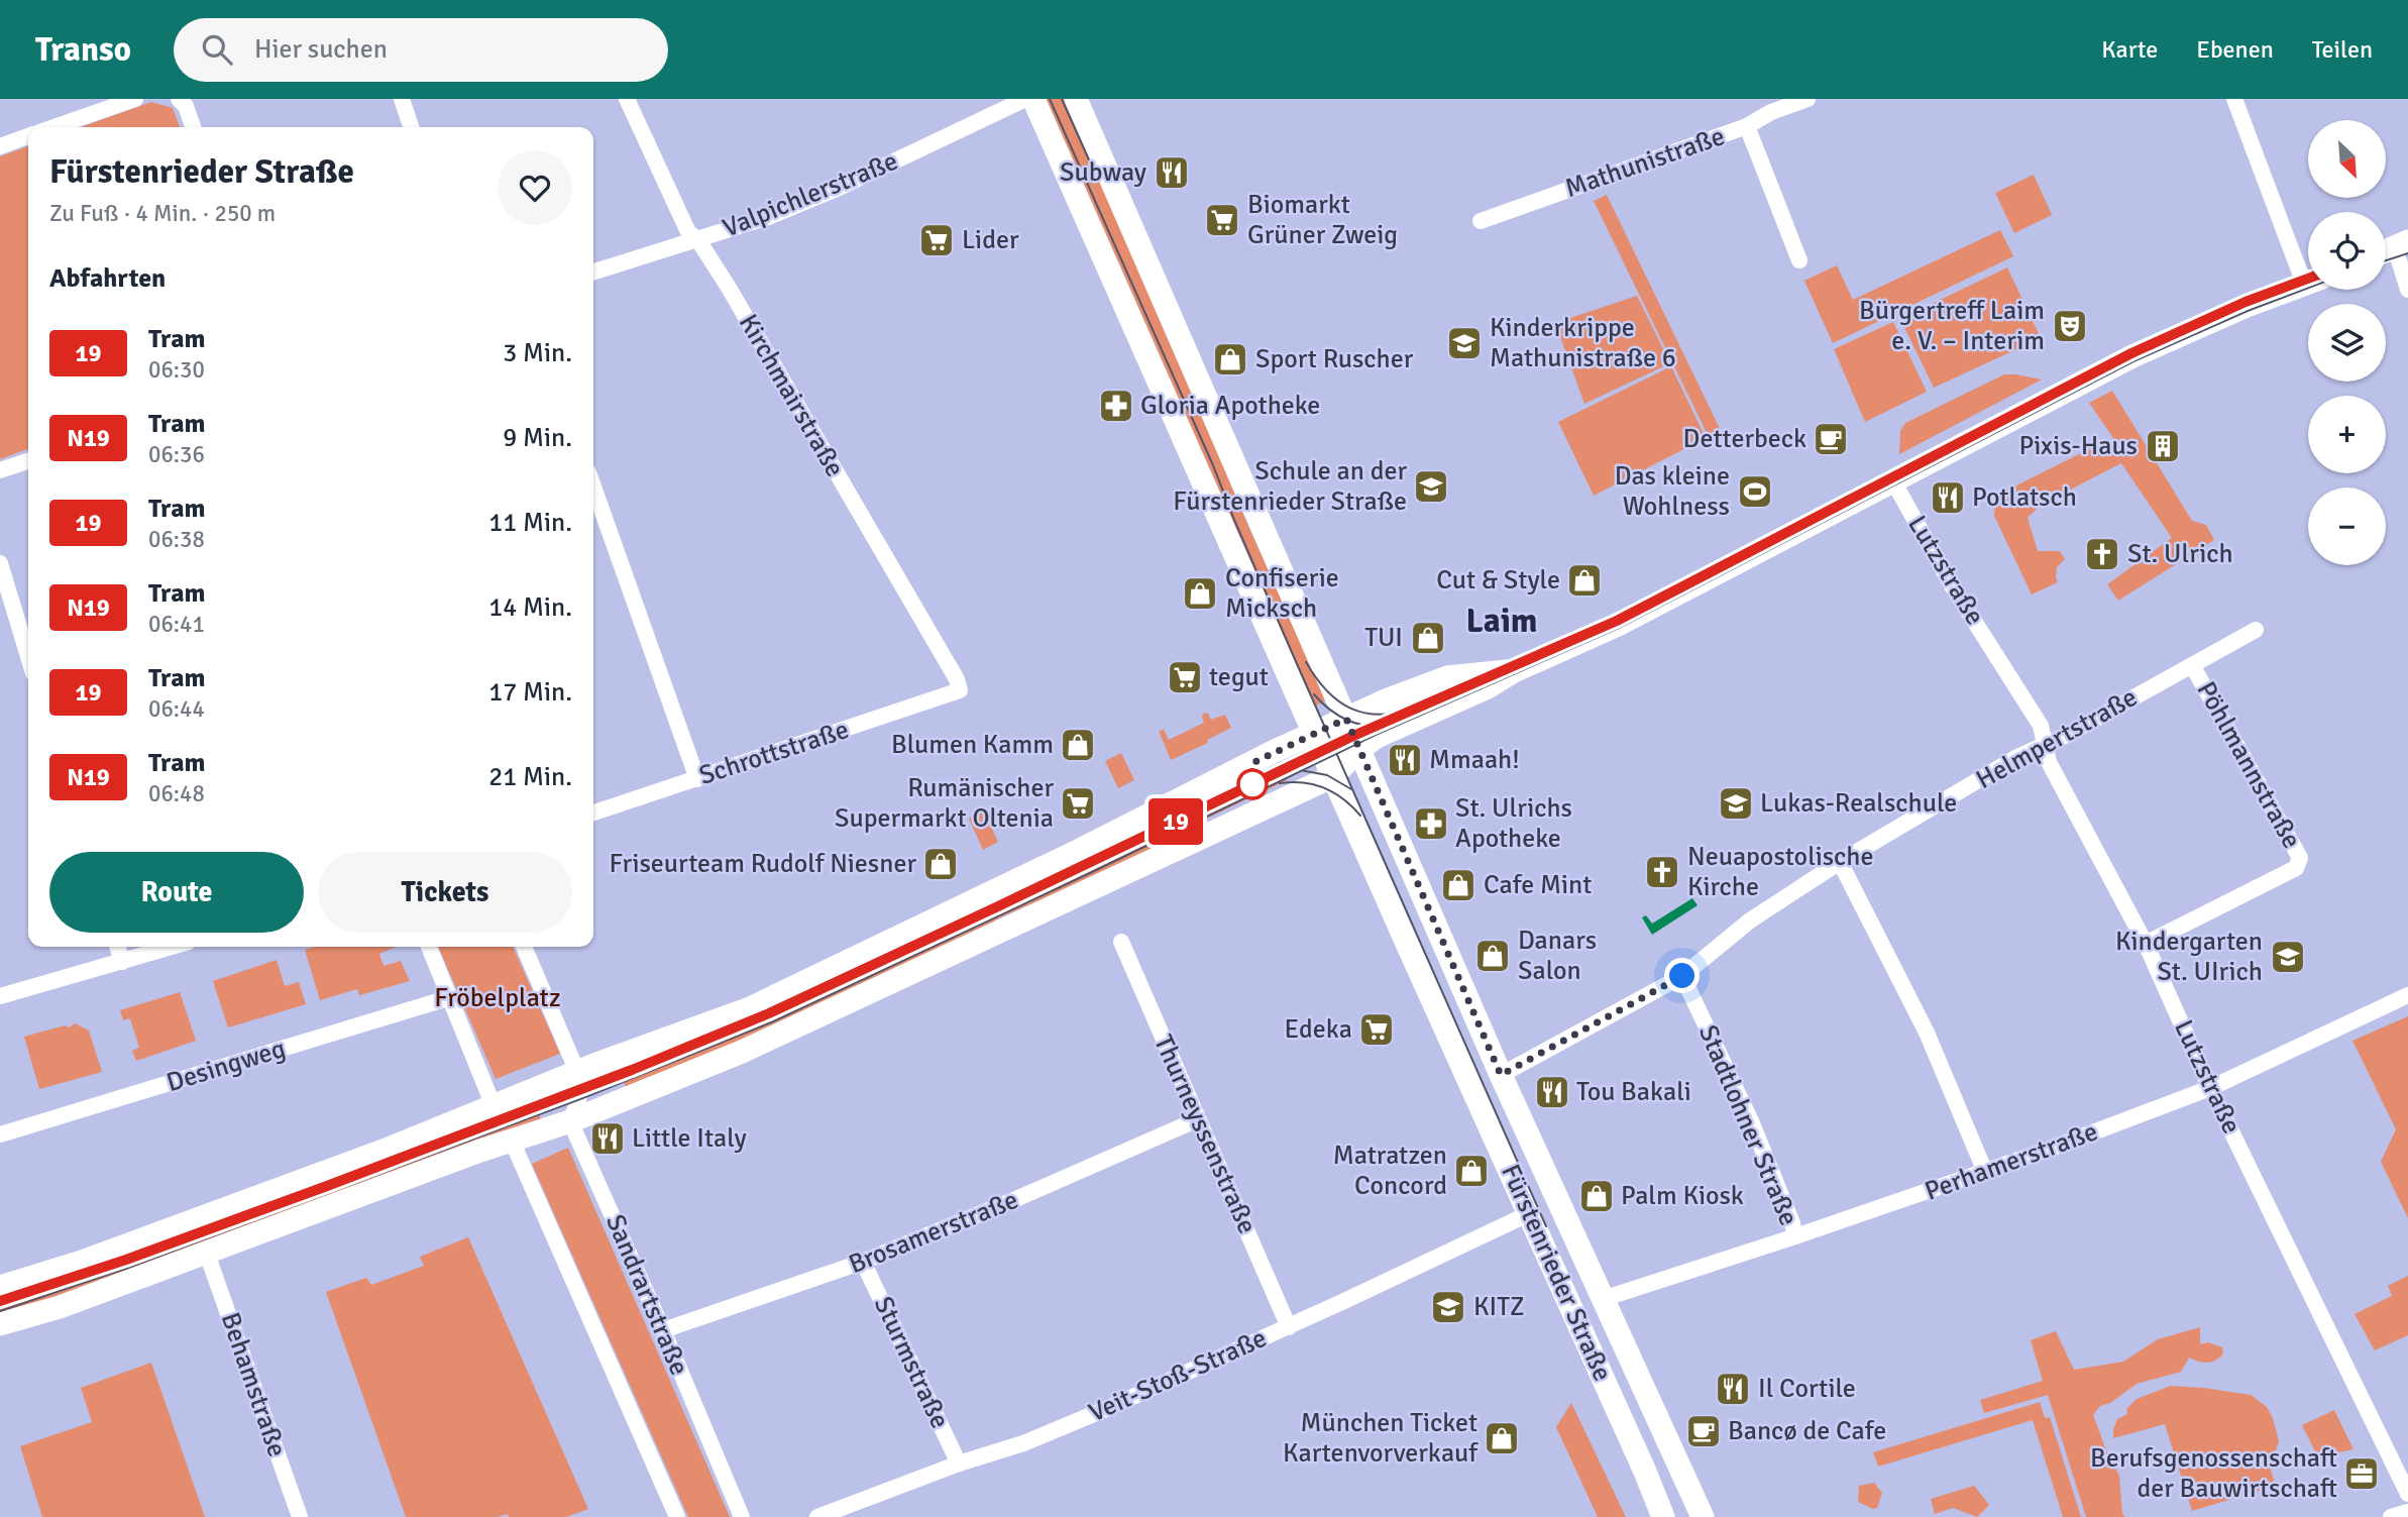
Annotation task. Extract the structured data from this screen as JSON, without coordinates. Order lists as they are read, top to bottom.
{
  "streets": {
    "main road": ["Fürstenrieder Straße"],
    "street": [
      "Mathunistraße",
      "Valpichlerstraße",
      "Kirchmairstraße",
      "Lutzstraße",
      "Helmpertstraße",
      "Schrottstraße",
      "Pöhlmannstraße",
      "Desingweg",
      "Stadtlohner Straße",
      "Thurneyssenstraße",
      "Perhamerstraße",
      "Brosamerstraße",
      "Sandrartstraße",
      "Sturmstraße",
      "Veit-Stoß-Straße",
      "Behamstraße"
    ]
  },
  "crossings": [
    ["Valpichlerstraße", "Kirchmairstraße"],
    ["Kirchmairstraße", "Schrottstraße"],
    ["Lutzstraße", "Helmpertstraße"],
    ["Lutzstraße", "Pöhlmannstraße"],
    ["Lutzstraße", "Perhamerstraße"],
    ["Helmpertstraße", "Pöhlmannstraße"],
    ["Helmpertstraße", "Stadtlohner Straße"],
    ["Helmpertstraße", "Fürstenrieder Straße"],
    ["Stadtlohner Straße", "Perhamerstraße"],
    ["Thurneyssenstraße", "Brosamerstraße"],
    ["Thurneyssenstraße", "Veit-Stoß-Straße"],
    ["Perhamerstraße", "Fürstenrieder Straße"],
    ["Brosamerstraße", "Sandrartstraße"],
    ["Brosamerstraße", "Sturmstraße"],
    ["Fürstenrieder Straße", "Veit-Stoß-Straße"],
    ["Sturmstraße", "Veit-Stoß-Straße"]
  ],
  "districts": ["Laim"],
  "parks": ["Fröbelplatz"],
  "places": {
    "restaurant": [
      "Subway",
      "Potlatsch",
      "Mmaah!",
      "Tou Bakali",
      "Little Italy",
      "Il Cortile"
    ],
    "supermarket": [
      "Biomarkt Grüner Zweig",
      "Lider",
      "tegut",
      "Rumänischer Supermarkt Oltenia",
      "Edeka"
    ],
    "theatre": ["Bürgertreff Laim e. V. – Interim"],
    "school or university": [
      "Kinderkrippe Mathunistraße 6",
      "Schule an der Fürstenrieder Straße",
      "Lukas-Realschule",
      "Kindergarten St. UIrich",
      "KITZ"
    ],
    "shop": [
      "Sport Ruscher",
      "Cut & Style",
      "Confiserie Micksch",
      "TUI",
      "Blumen Kamm",
      "Friseurteam Rudolf Niesner",
      "Cafe Mint",
      "Danars Salon",
      "Matratzen Concord",
      "Palm Kiosk",
      "München Ticket Kartenvorverkauf"
    ],
    "pharmacy": ["Gloria Apotheke", "St. Ulrichs Apotheke"],
    "cafe": ["Detterbeck", "Bancø de Cafe"],
    "building": ["Pixis-Haus"],
    "sports": ["Das kleine Wohlness"],
    "church": ["St. Ulrich", "Neuapostolische Kirche"],
    "office": ["Berufsgenossenschaft der Bauwirtschaft"]
  },
  "lines": ["tram line 19"],
  "north": "bottom right",
  "page": {
    "header": "Transo",
    "search": "Hier suchen",
    "nav": ["Karte", "Ebenen", "Teilen"],
    "on_map": "19",
    "map_buttons": ["+", "−"],
    "heading": [
      ["Fürstenrieder Straße", "Zu Fuß · 4 Min. · 250 m"],
      "Abfahrten"
    ],
    "list": [
      {
        "mark": "19",
        "name": "Tram",
        "note": "06:30",
        "value": "3 Min."
      },
      {
        "mark": "N19",
        "name": "Tram",
        "note": "06:36",
        "value": "9 Min."
      },
      {
        "mark": "19",
        "name": "Tram",
        "note": "06:38",
        "value": "11 Min."
      },
      {
        "mark": "N19",
        "name": "Tram",
        "note": "06:41",
        "value": "14 Min."
      },
      {
        "mark": "19",
        "name": "Tram",
        "note": "06:44",
        "value": "17 Min."
      },
      {
        "mark": "N19",
        "name": "Tram",
        "note": "06:48",
        "value": "21 Min."
      }
    ],
    "buttons": ["Route", "Tickets"]
  }
}
